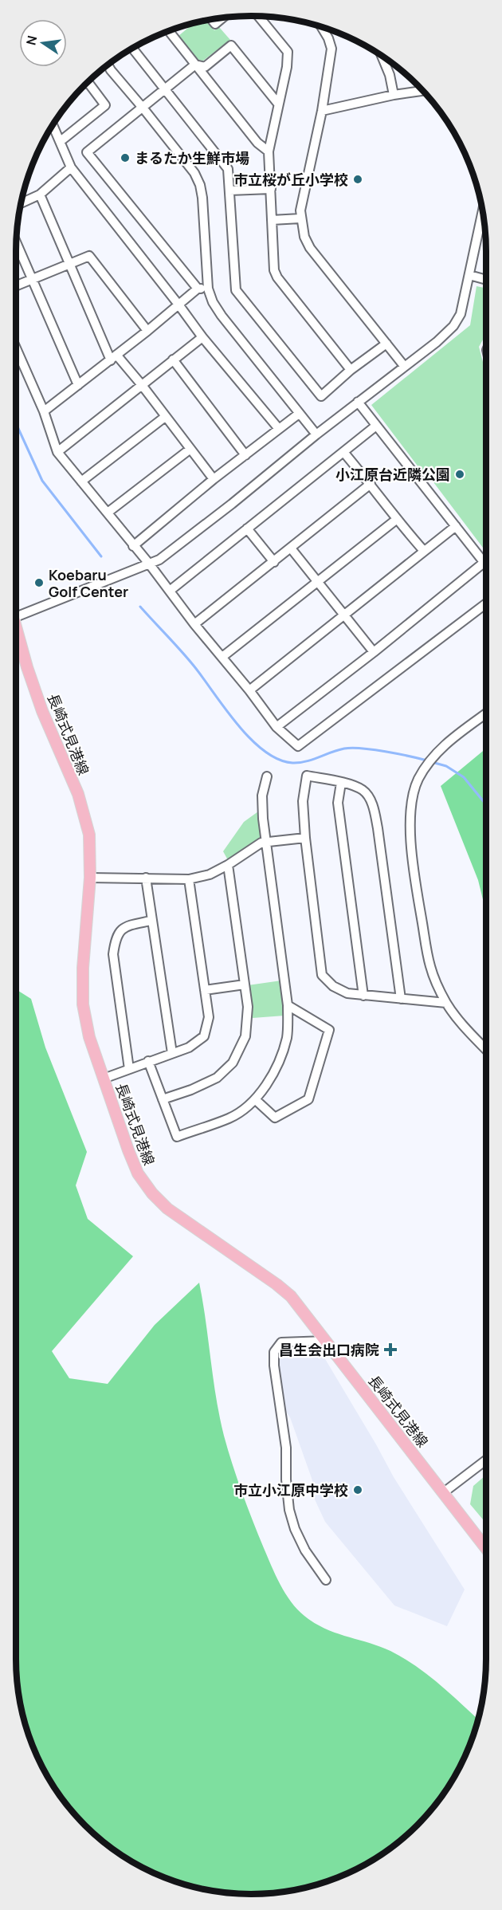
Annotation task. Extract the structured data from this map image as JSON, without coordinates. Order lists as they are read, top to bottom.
{
  "streets": {
    "main road": ["長崎式見港線"]
  },
  "places": {
    "other": [
      "まるたか生鮮市場",
      "市立桜が丘小学校",
      "小江原台近隣公園",
      "Koebaru Golf Center",
      "市立小江原中学校"
    ],
    "health": ["昌生会出口病院"]
  },
  "north": "left"
}
